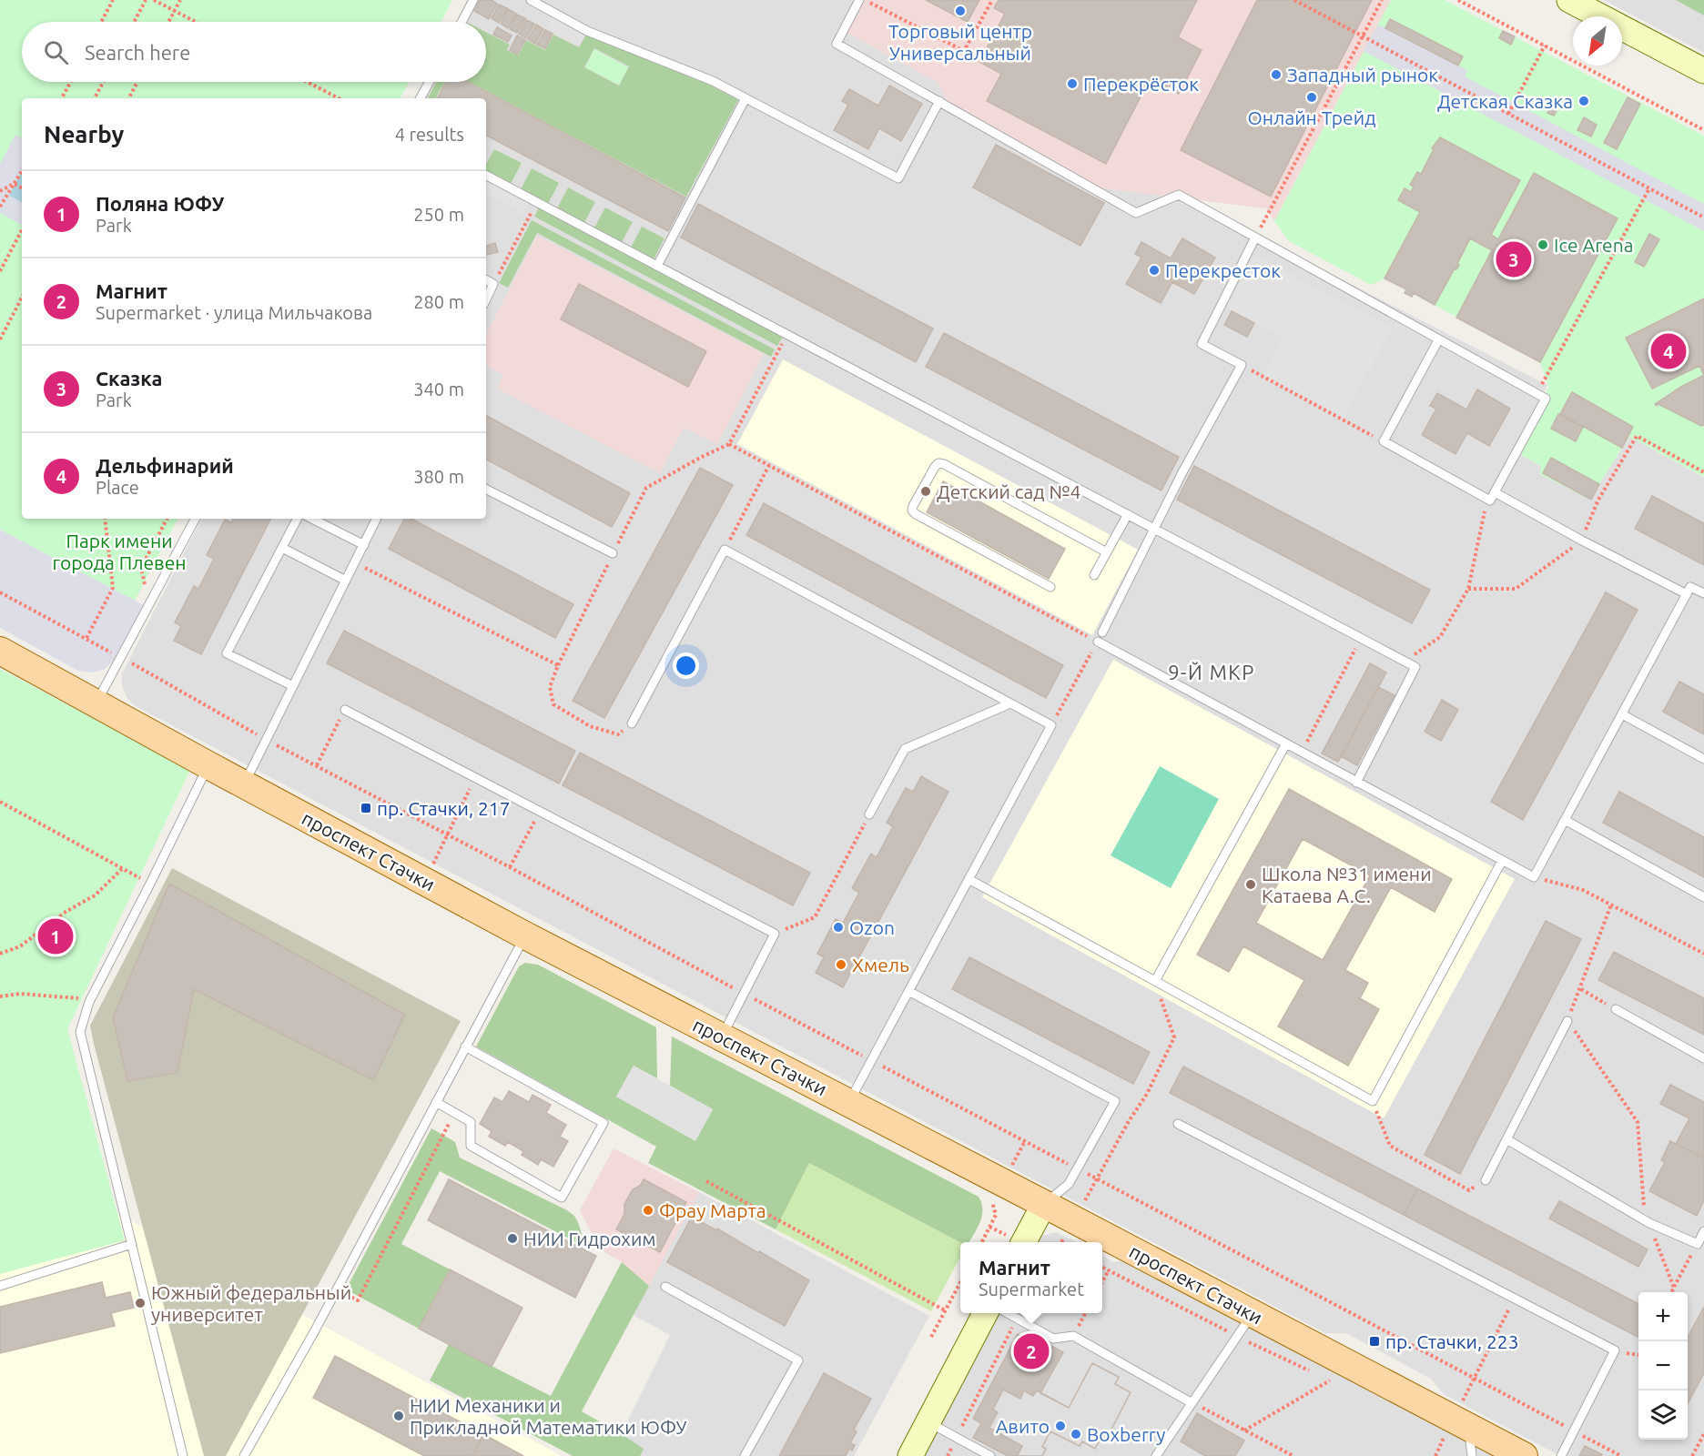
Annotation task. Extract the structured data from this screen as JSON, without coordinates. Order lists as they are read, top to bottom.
{
  "streets": {
    "main road": ["проспект Стачки"]
  },
  "districts": ["9-Й МКР"],
  "parks": ["Парк имени города Плевен"],
  "places": {
    "other": [
      "Торговый центр Универсальный",
      "Западный рынок",
      "Перекрёсток",
      "Онлайн Трейд",
      "Детская Сказка",
      "Ice Arena",
      "Перекресток",
      "Детский сад №4",
      "Школа №31 имени Катаева А.С.",
      "Ozon",
      "Хмель",
      "Фрау Марта",
      "НИИ Гидрохим",
      "Южный федеральный университет",
      "НИИ Механики и Прикладной Математики ЮФУ",
      "Авито",
      "Boxberry"
    ],
    "transit": ["пр. Стачки, 217", "пр. Стачки, 223"]
  },
  "north": "bottom left",
  "page": {
    "search": "Search here",
    "heading": ["Nearby", "4 results"],
    "list": [
      {
        "mark": "1",
        "name": "Поляна ЮФУ",
        "note": "Park",
        "value": "250 m"
      },
      {
        "mark": "2",
        "name": "Магнит",
        "note": "Supermarket · улица Мильчакова",
        "value": "280 m"
      },
      {
        "mark": "3",
        "name": "Сказка",
        "note": "Park",
        "value": "340 m"
      },
      {
        "mark": "4",
        "name": "Дельфинарий",
        "note": "Place",
        "value": "380 m"
      }
    ],
    "pins": [
      "3",
      "4",
      "1",
      "2"
    ],
    "popup": ["Магнит", "Supermarket"],
    "map_buttons": ["+", "−"]
  }
}
